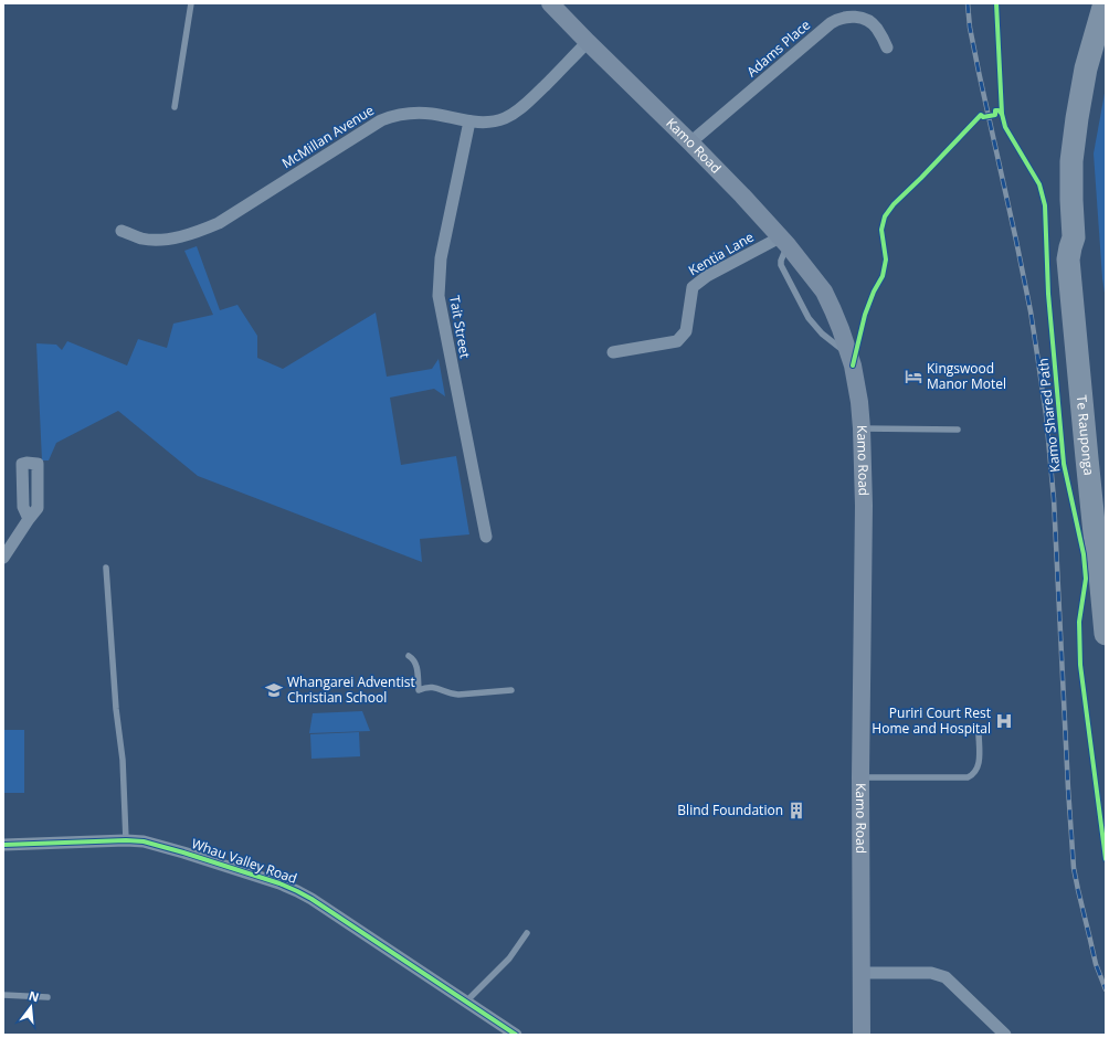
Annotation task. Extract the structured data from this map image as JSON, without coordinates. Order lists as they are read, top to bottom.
{
  "streets": {
    "highway": ["Te Rauponga"],
    "main road": ["Kamo Road"],
    "street": [
      "Adams Place",
      "McMillan Avenue",
      "Kentia Lane",
      "Tait Street",
      "Whau Valley Road"
    ],
    "cycle path": ["Kamo Shared Path"]
  },
  "crossings": [
    ["Adams Place", "Kamo Road"],
    ["McMillan Avenue", "Kamo Road"],
    ["McMillan Avenue", "Tait Street"],
    ["Kamo Road", "Kentia Lane"]
  ],
  "places": {
    "hotel": ["Kingswood Manor Motel"],
    "school or university": ["Whangarei Adventist Christian School"],
    "hospital": ["Puriri Court Rest Home and Hospital"],
    "building": ["Blind Foundation"]
  },
  "north": "top"
}
